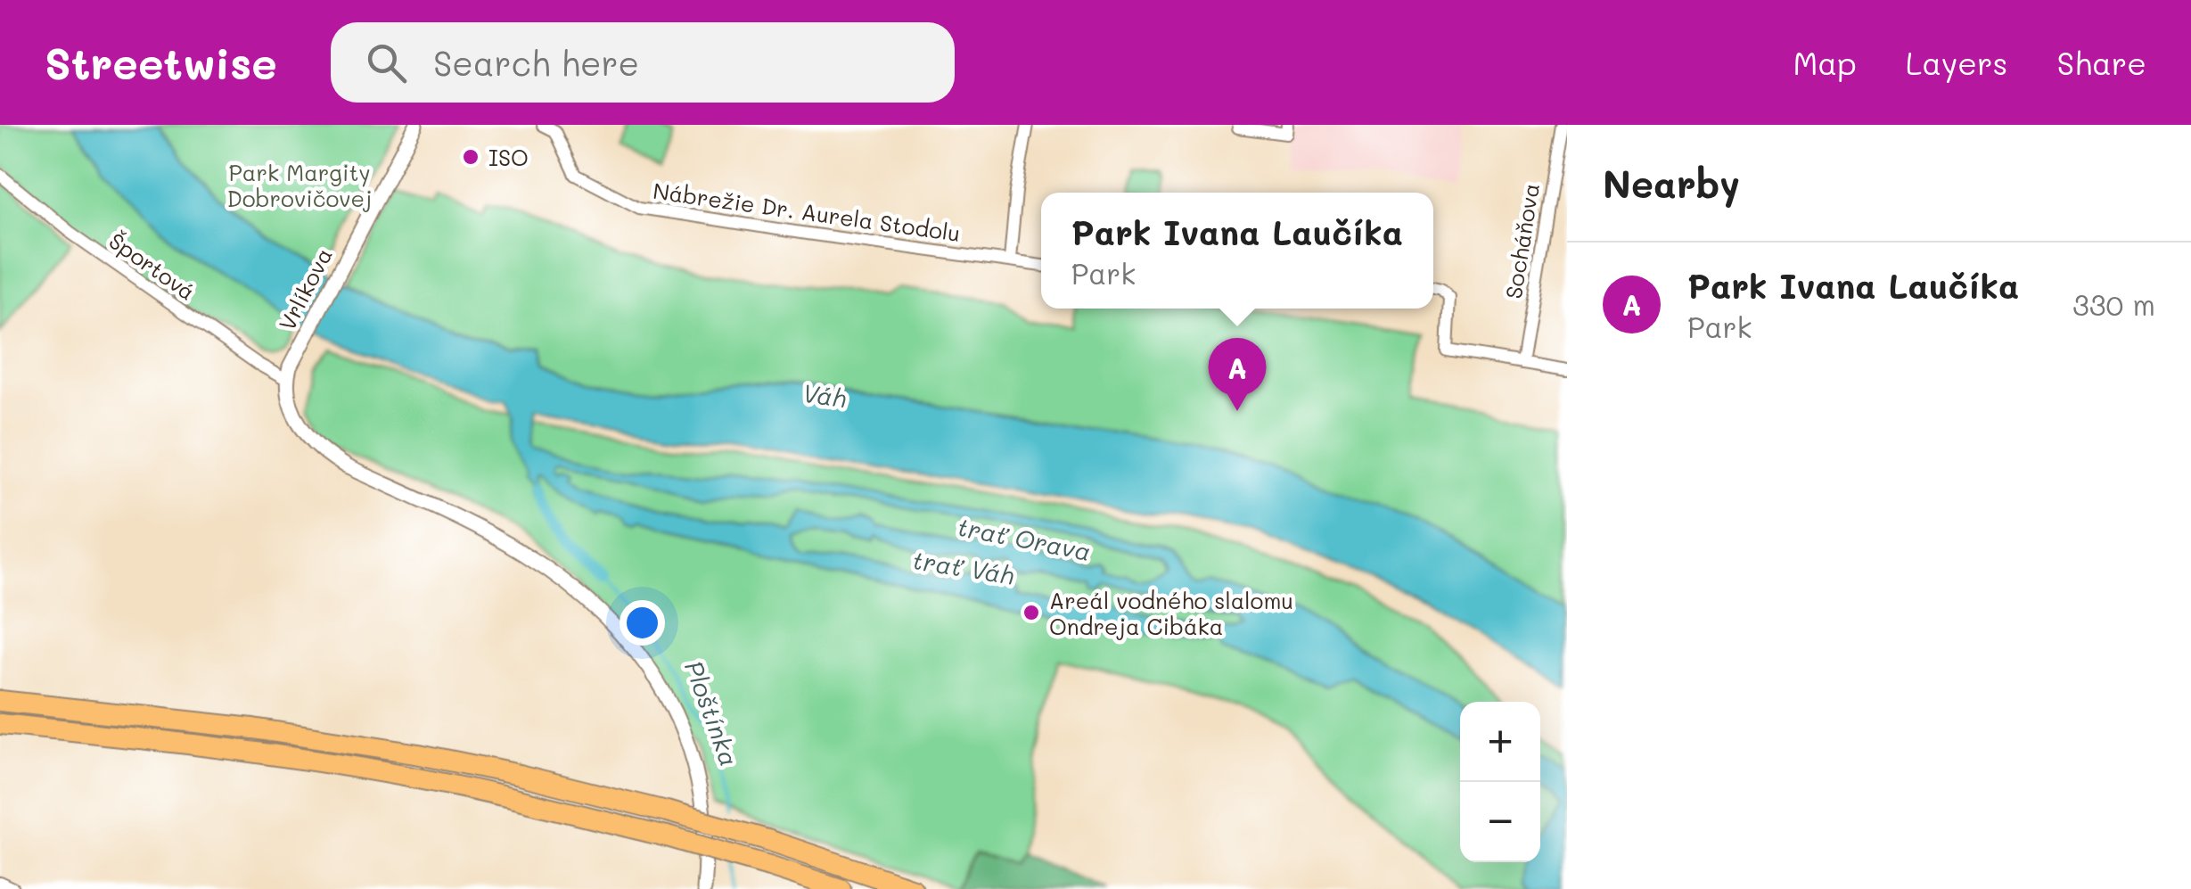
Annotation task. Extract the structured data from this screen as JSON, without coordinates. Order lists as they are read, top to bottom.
{
  "streets": {
    "street": [
      "Nábrežie Dr. Aurela Stodolu",
      "Socháňova",
      "Športová",
      "Vrlíkova"
    ]
  },
  "crossings": [
    ["Športová", "Vrlíkova"]
  ],
  "water": [
    "Váh",
    "trať Orava",
    "trať Váh",
    "Ploštínka"
  ],
  "parks": ["Park Margity Dobrovičovej"],
  "places": ["ISO", "Areál vodného slalomu Ondreja Cibáka"],
  "page": {
    "header": "Streetwise",
    "search": "Search here",
    "nav": ["Map", "Layers", "Share"],
    "heading": "Nearby",
    "popup": ["Park Ivana Laučíka", "Park"],
    "list": [
      {
        "mark": "A",
        "name": "Park Ivana Laučíka",
        "note": "Park",
        "value": "330 m"
      }
    ],
    "pins": "A",
    "map_buttons": ["+", "−"]
  }
}
